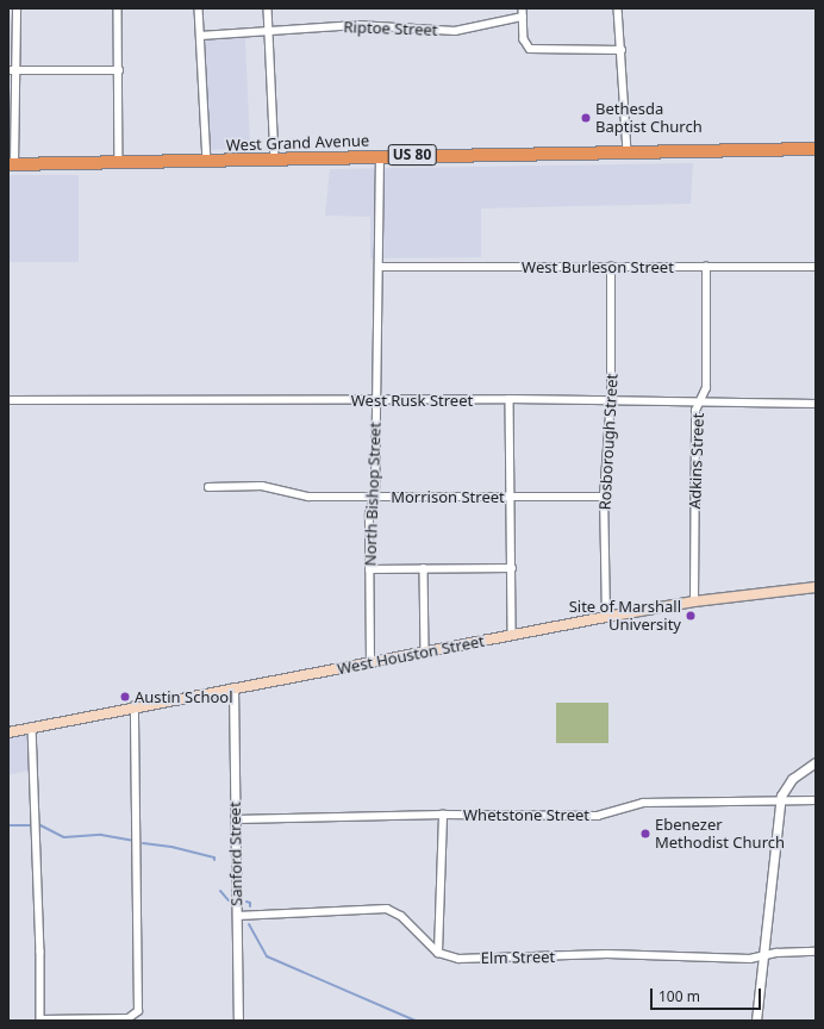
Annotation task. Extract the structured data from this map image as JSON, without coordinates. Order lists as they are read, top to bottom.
{
  "streets": {
    "highway": ["West Grand Avenue", "US 80"],
    "main road": ["West Houston Street"],
    "street": [
      "Riptoe Street",
      "West Burleson Street",
      "West Rusk Street",
      "Rosborough Street",
      "Adkins Street",
      "North Bishop Street",
      "Morrison Street",
      "Whetstone Street",
      "Sanford Street",
      "Elm Street"
    ]
  },
  "crossings": [
    ["West Grand Avenue", "North Bishop Street"],
    ["West Burleson Street", "Rosborough Street"],
    ["West Burleson Street", "Adkins Street"],
    ["West Burleson Street", "North Bishop Street"],
    ["West Rusk Street", "Rosborough Street"],
    ["West Rusk Street", "Adkins Street"],
    ["West Rusk Street", "North Bishop Street"],
    ["Rosborough Street", "Morrison Street"],
    ["Rosborough Street", "West Houston Street"],
    ["Adkins Street", "West Houston Street"],
    ["North Bishop Street", "Morrison Street"],
    ["North Bishop Street", "West Houston Street"],
    ["West Houston Street", "Sanford Street"],
    ["Whetstone Street", "Sanford Street"]
  ],
  "places": [
    "Bethesda Baptist Church",
    "Site of Marshall University",
    "Austin School",
    "Ebenezer Methodist Church"
  ],
  "scale_bar": "100 m"
}
